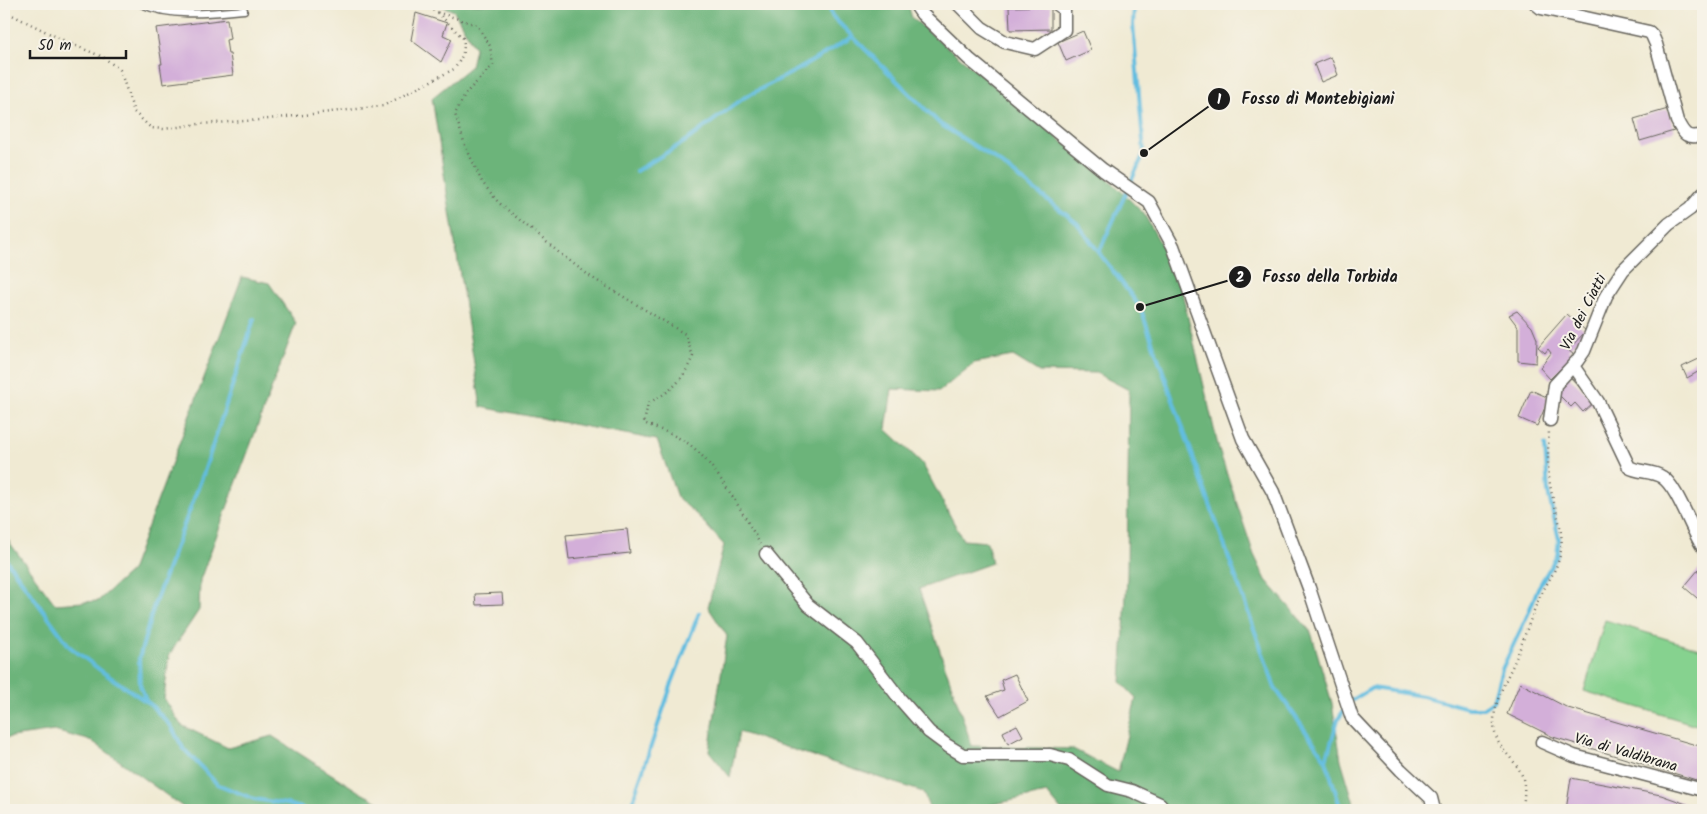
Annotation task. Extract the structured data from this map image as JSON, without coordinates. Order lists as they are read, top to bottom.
{
  "streets": {
    "street": ["Via dei Ciatti", "Via di Valdibrana"]
  },
  "places": ["Fosso di Montebigiani", "Fosso della Torbida"],
  "scale_bar": "50 m"
}
